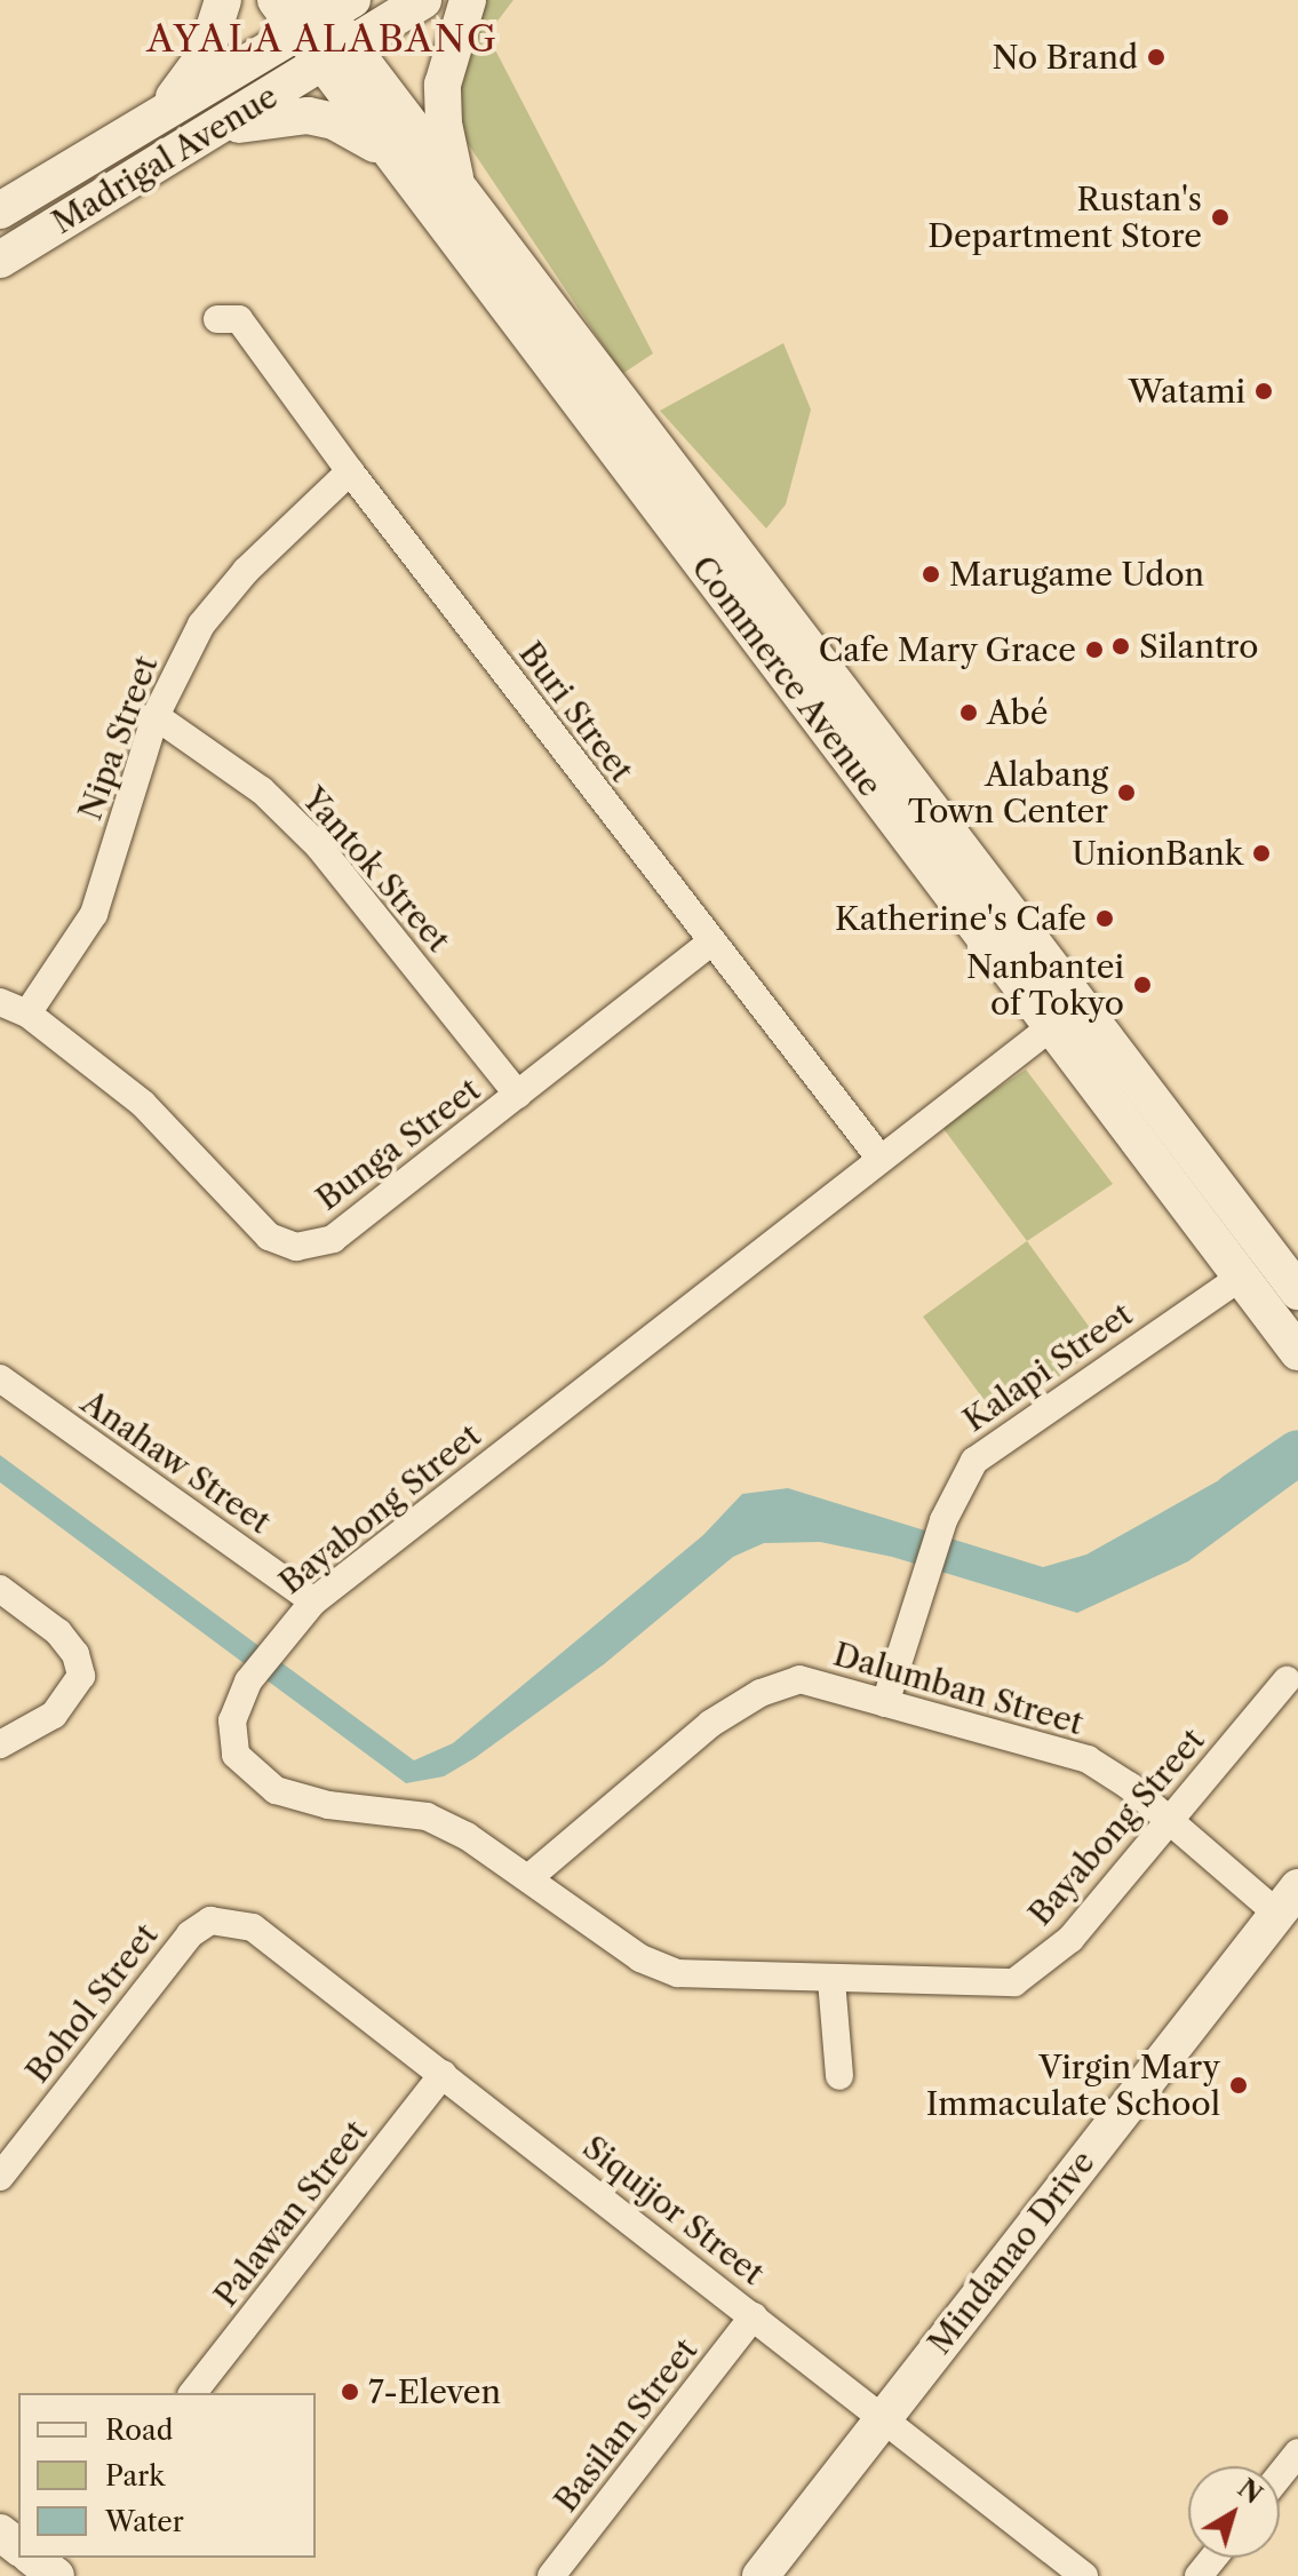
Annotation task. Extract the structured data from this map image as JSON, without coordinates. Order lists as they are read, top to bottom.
{
  "streets": {
    "main road": ["Madrigal Avenue", "Commerce Avenue", "Mindanao Drive"],
    "street": [
      "Buri Street",
      "Nipa Street",
      "Yantok Street",
      "Bunga Street",
      "Kalapi Street",
      "Anahaw Street",
      "Bayabong Street",
      "Dalumban Street",
      "Bohol Street",
      "Siquijor Street",
      "Palawan Street",
      "Basilan Street"
    ]
  },
  "crossings": [
    ["Madrigal Avenue", "Commerce Avenue"],
    ["Commerce Avenue", "Kalapi Street"],
    ["Commerce Avenue", "Bayabong Street"],
    ["Buri Street", "Nipa Street"],
    ["Buri Street", "Bunga Street"],
    ["Buri Street", "Bayabong Street"],
    ["Nipa Street", "Yantok Street"],
    ["Nipa Street", "Bunga Street"],
    ["Yantok Street", "Bunga Street"],
    ["Kalapi Street", "Dalumban Street"],
    ["Anahaw Street", "Bayabong Street"],
    ["Bayabong Street", "Dalumban Street"],
    ["Dalumban Street", "Mindanao Drive"],
    ["Bohol Street", "Siquijor Street"],
    ["Siquijor Street", "Palawan Street"],
    ["Siquijor Street", "Mindanao Drive"],
    ["Siquijor Street", "Basilan Street"]
  ],
  "districts": ["AYALA ALABANG"],
  "places": [
    "No Brand",
    "Rustan's Department Store",
    "Watami",
    "Marugame Udon",
    "Silantro",
    "Cafe Mary Grace",
    "Abé",
    "Alabang Town Center",
    "UnionBank",
    "Katherine's Cafe",
    "Nanbantei of Tokyo",
    "Virgin Mary Immaculate School",
    "7-Eleven"
  ],
  "legend": ["Road", "Park", "Water"],
  "north": "top right"
}
